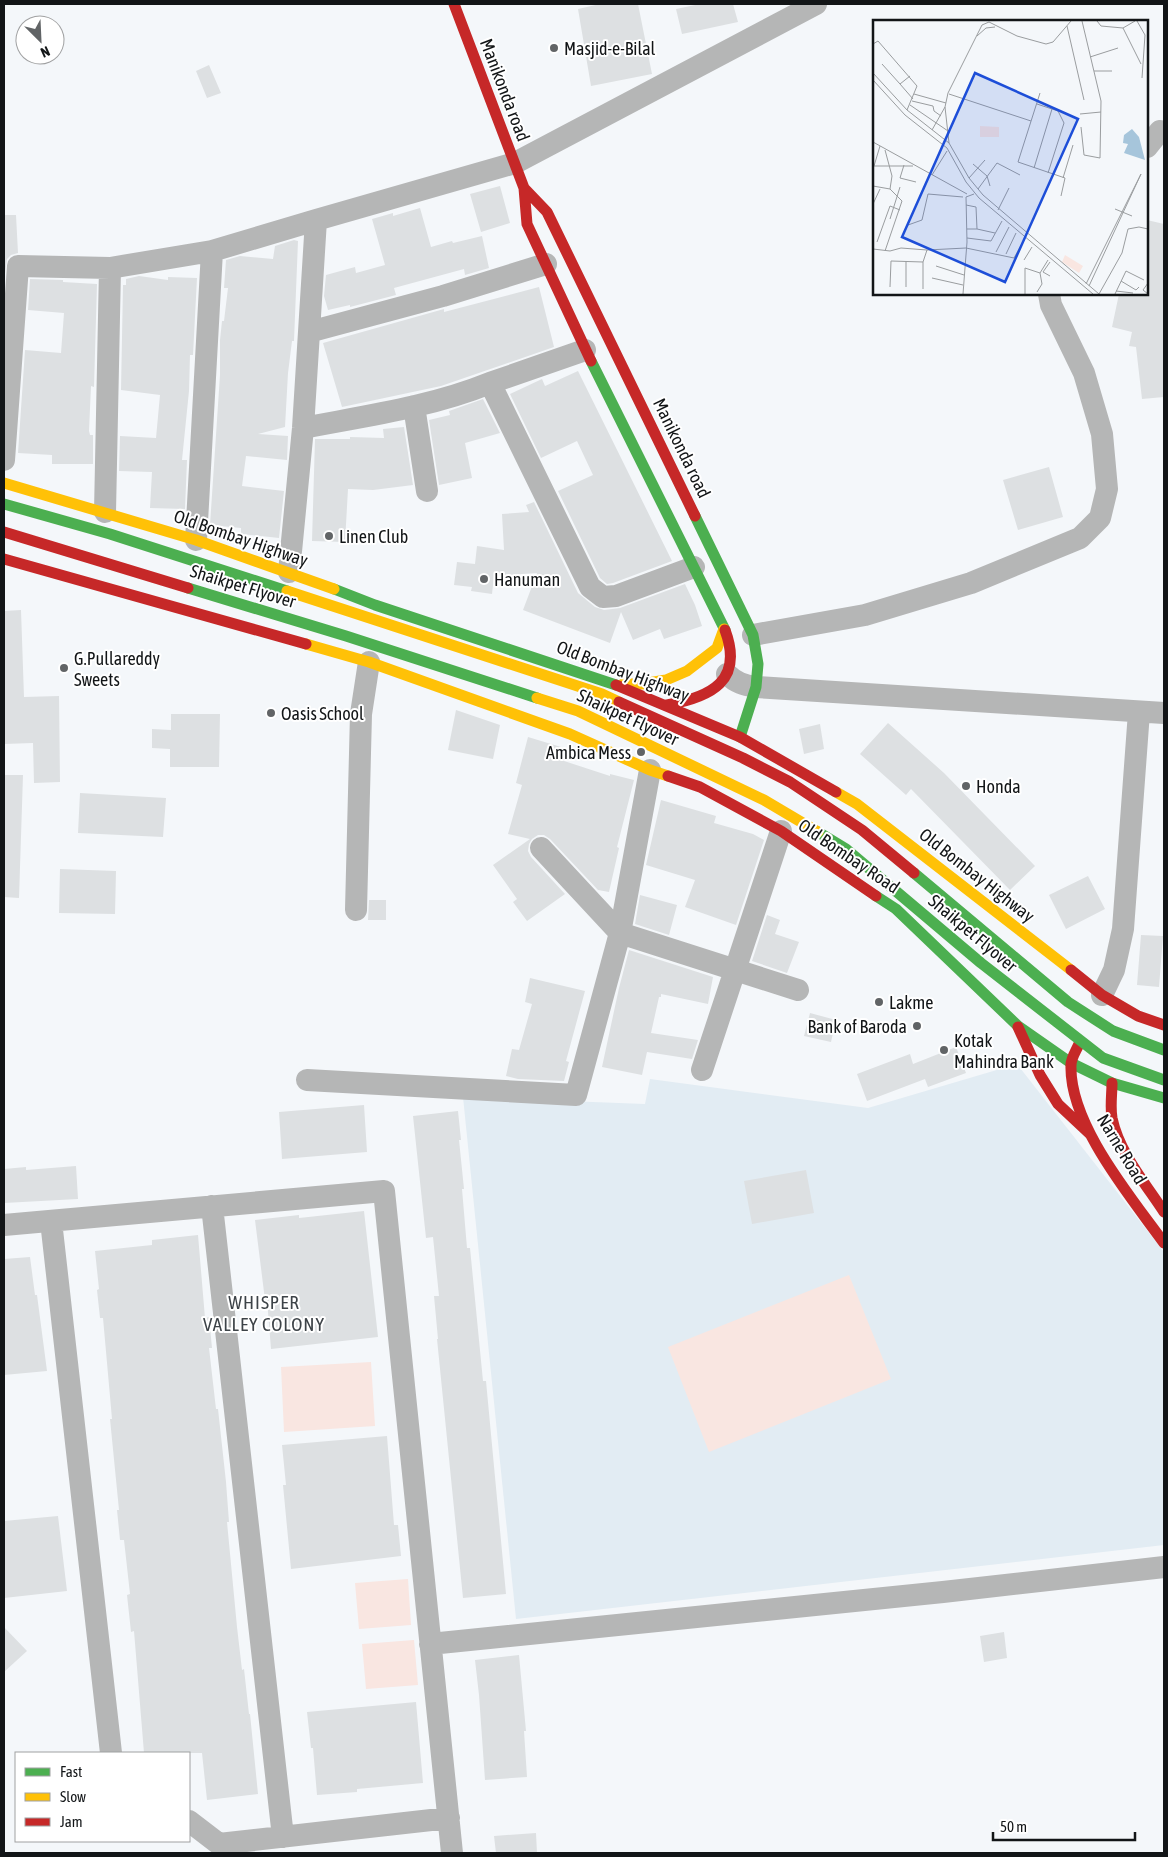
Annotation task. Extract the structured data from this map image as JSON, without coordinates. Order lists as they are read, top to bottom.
{
  "streets": {
    "main road": [
      "Manikonda road",
      "Old Bombay Highway",
      "Shaikpet Flyover",
      "Old Bombay Road",
      "Narne Road"
    ]
  },
  "crossings": [
    ["Manikonda road", "Old Bombay Highway"],
    ["Old Bombay Road", "Narne Road"]
  ],
  "districts": ["WHISPER VALLEY COLONY"],
  "places": [
    "Masjid-e-Bilal",
    "Linen Club",
    "Hanuman",
    "G.Pullareddy Sweets",
    "Oasis School",
    "Ambica Mess",
    "Honda",
    "Lakme",
    "Bank of Baroda",
    "Kotak Mahindra Bank"
  ],
  "legend": ["Fast", "Slow", "Jam"],
  "scale_bar": "50 m",
  "north": "bottom right"
}
